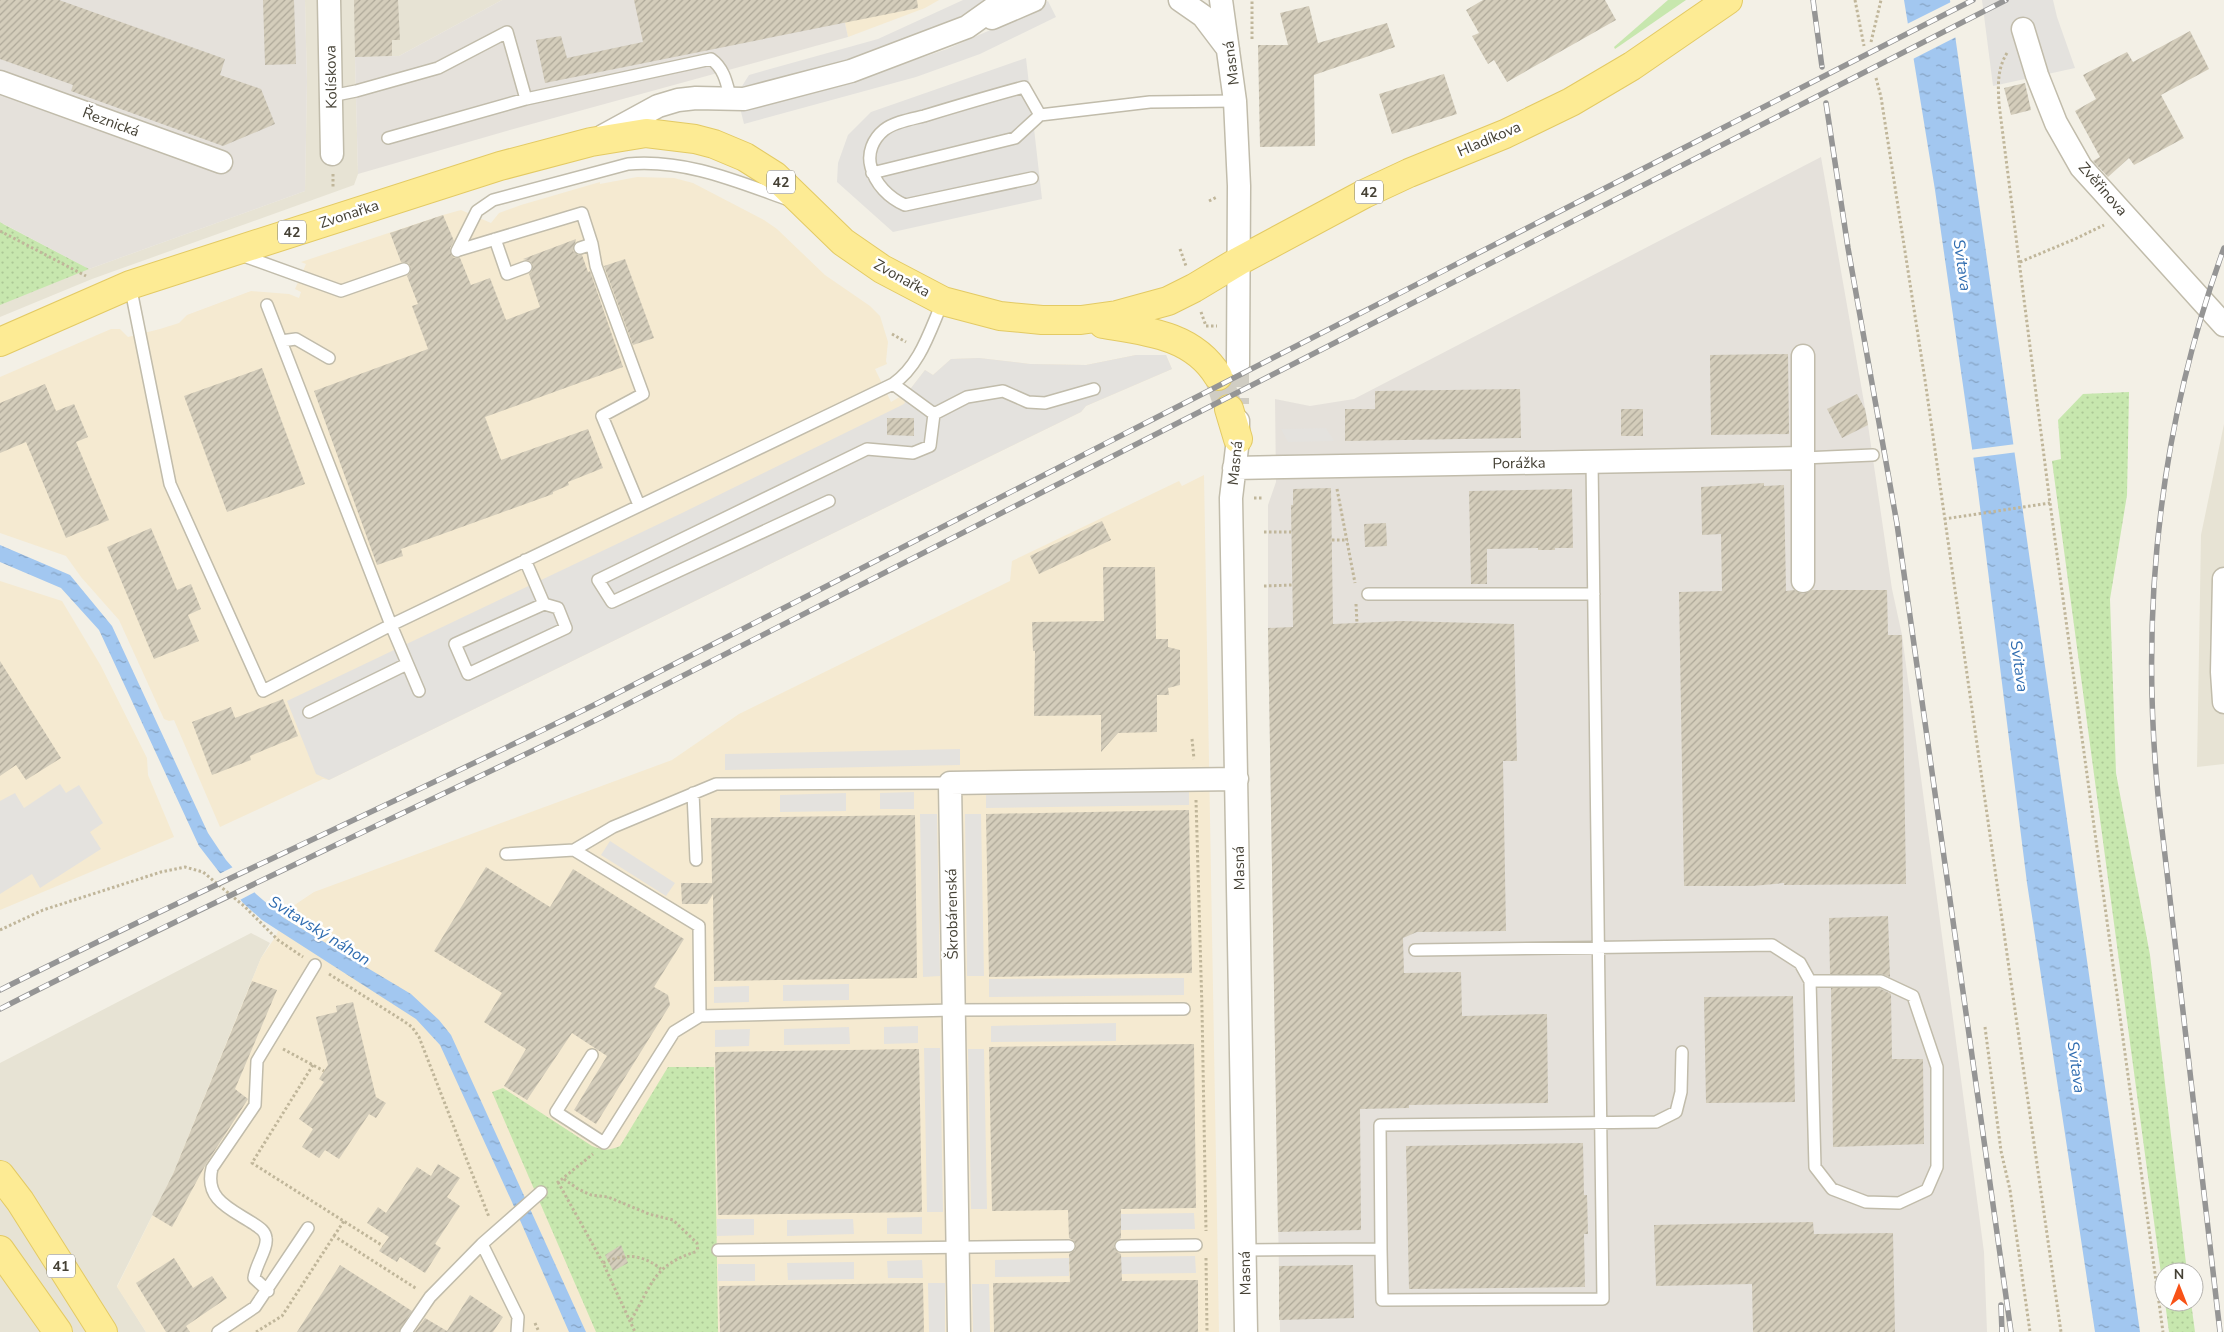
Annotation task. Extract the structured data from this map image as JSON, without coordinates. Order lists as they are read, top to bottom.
{
  "streets": {
    "main road": [
      "Hladíkova",
      "42",
      "Zvonařka",
      "41"
    ],
    "street": [
      "Masná",
      "Kolískova",
      "Řeznická",
      "Zvěřinova",
      "Porážka",
      "Škrobárenská"
    ]
  },
  "crossings": [
    ["Masná", "Hladíkova"],
    ["Masná", "Zvonařka"],
    ["Masná", "Porážka"],
    ["Hladíkova", "Zvonařka"]
  ],
  "water": ["Svitava", "Svitavský náhon"],
  "north": "top"
}
